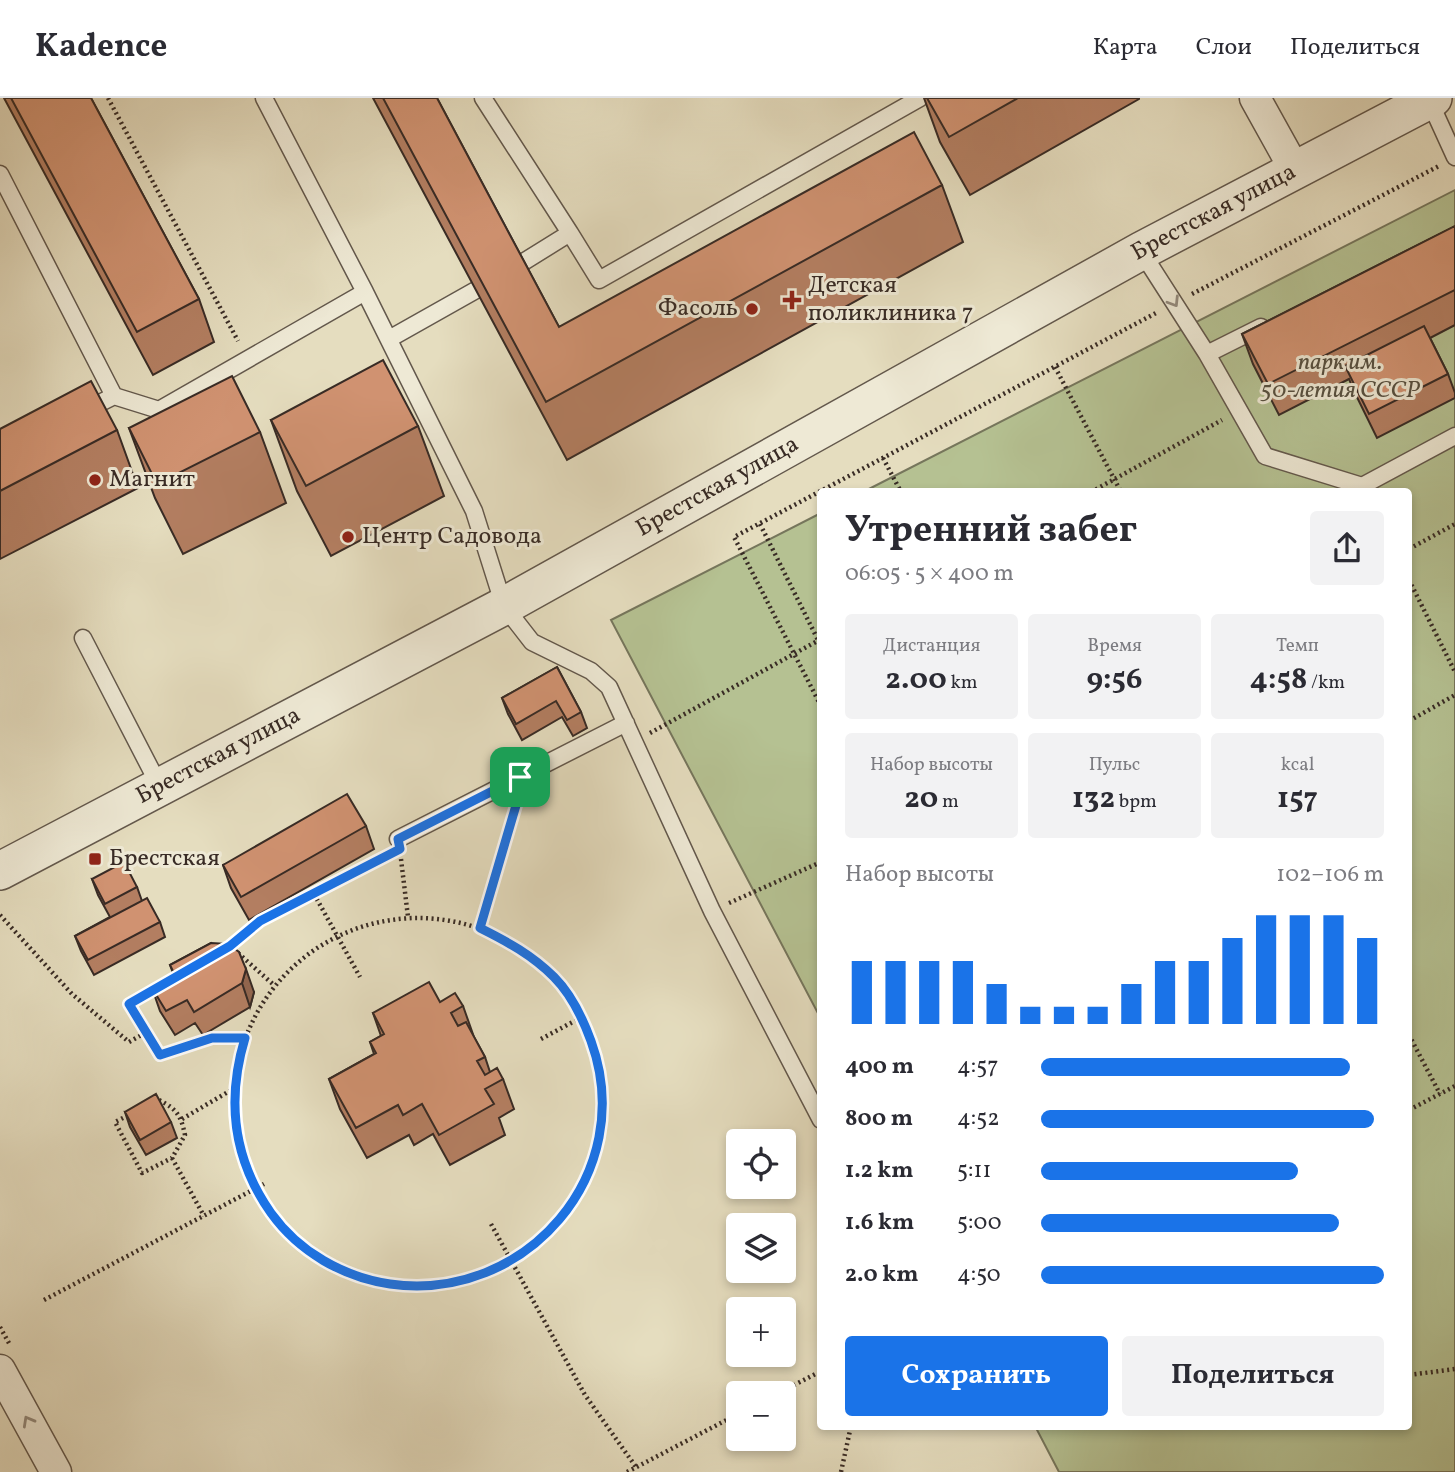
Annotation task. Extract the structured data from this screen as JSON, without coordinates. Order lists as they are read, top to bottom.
{
  "streets": {
    "street": ["Брестская улица"]
  },
  "parks": ["парк им. 50-летия СССР"],
  "places": {
    "health": ["Детская поликлиника 7"],
    "other": ["Фасоль", "Магнит", "Центр Садовода"],
    "transit": ["Брестская"]
  },
  "page": {
    "header": "Kadence",
    "nav": ["Карта", "Слои", "Поделиться"],
    "heading": ["Утренний забег", "06:05 · 5 × 400 m"],
    "stats": [
      ["Дистанция", "2.00 km"],
      ["Время", "9:56"],
      ["Темп", "4:58 /km"],
      ["Набор высоты", "20 m"],
      ["Пульс", "132 bpm"],
      ["kcal", "157"]
    ],
    "chart": ["Набор высоты", "102–106 m"],
    "list": [
      {
        "name": "400 m",
        "note": "4:57"
      },
      {
        "name": "800 m",
        "note": "4:52"
      },
      {
        "name": "1.2 km",
        "note": "5:11"
      },
      {
        "name": "1.6 km",
        "note": "5:00"
      },
      {
        "name": "2.0 km",
        "note": "4:50"
      }
    ],
    "map_buttons": ["+", "−"],
    "buttons": ["Сохранить", "Поделиться"]
  }
}
